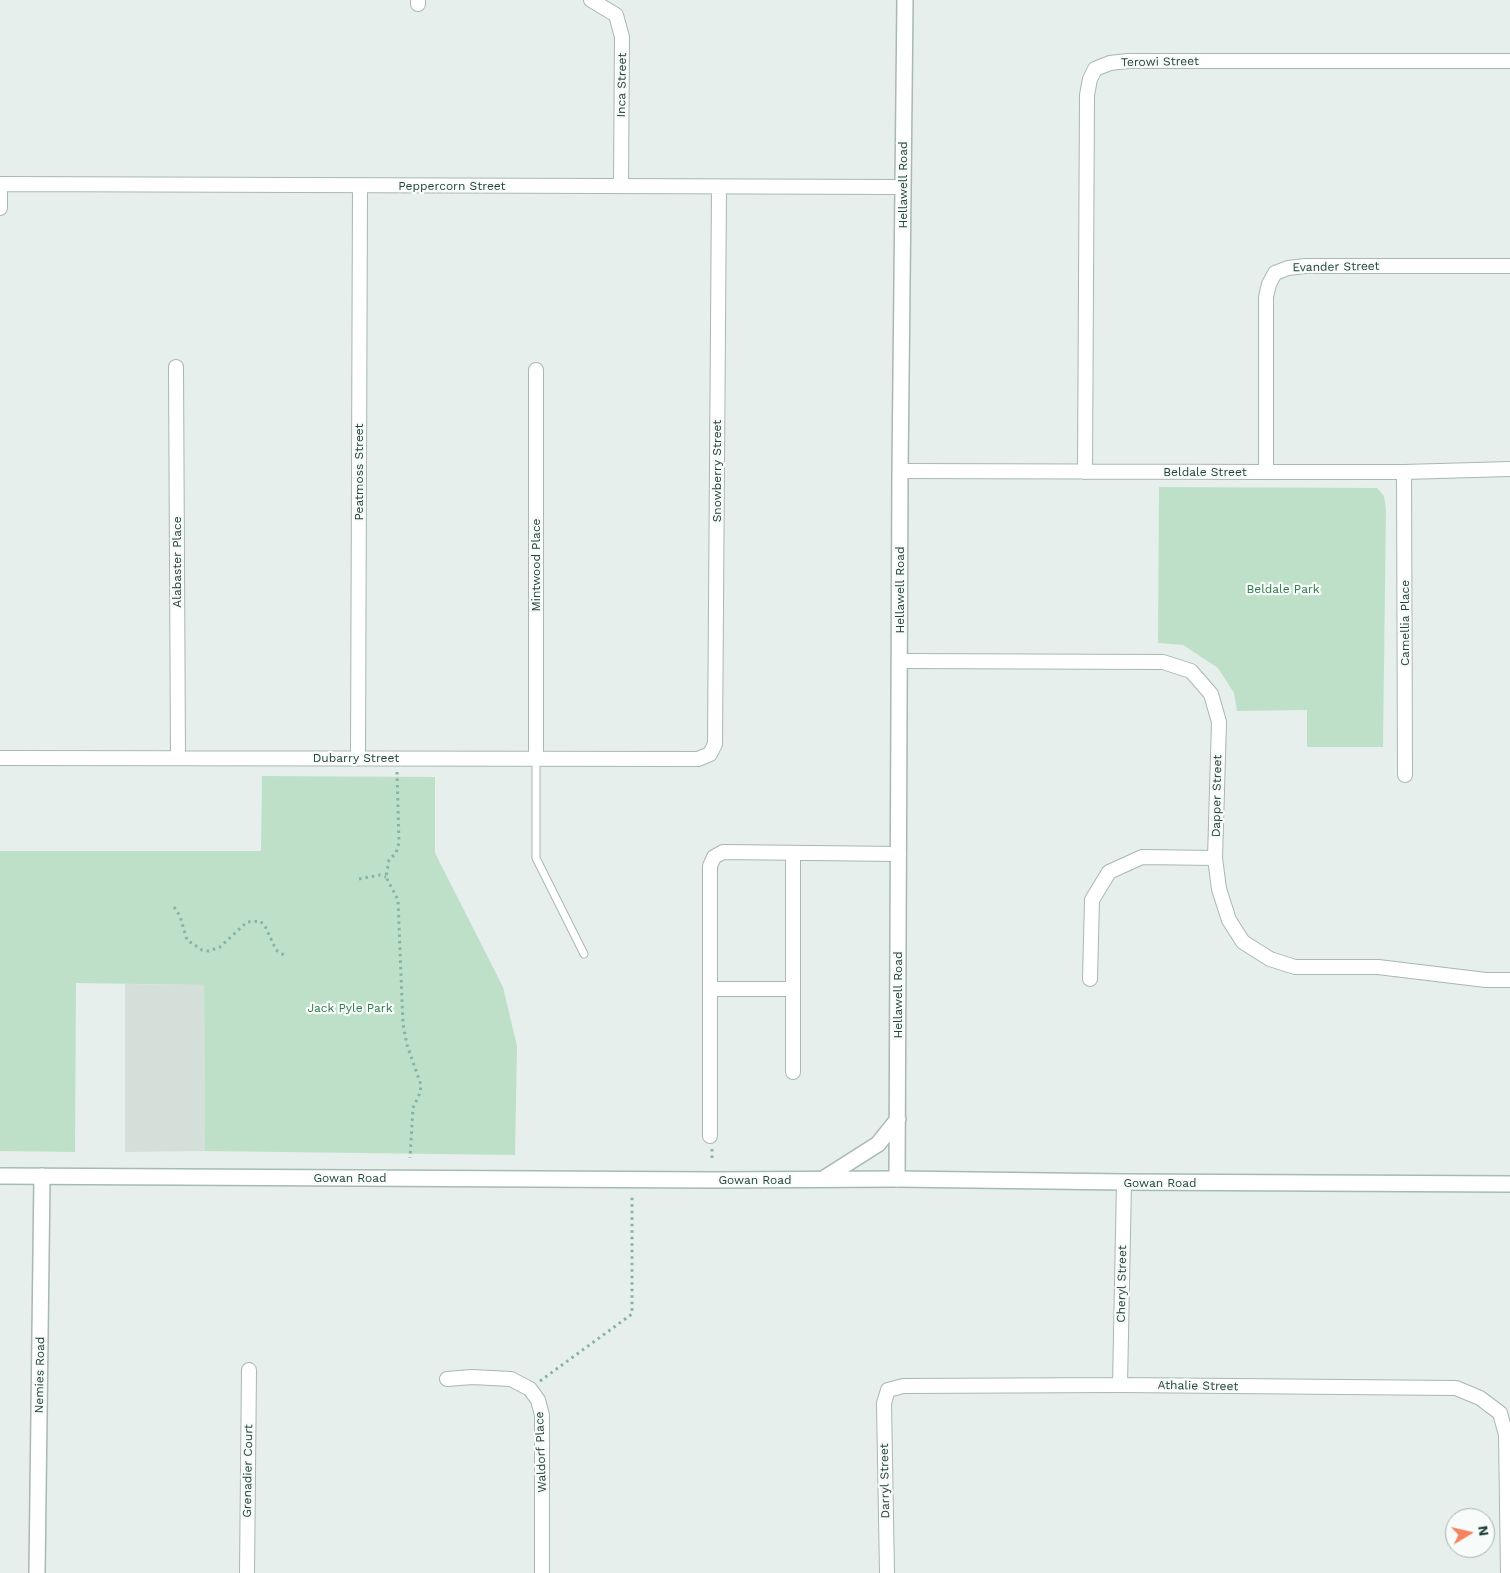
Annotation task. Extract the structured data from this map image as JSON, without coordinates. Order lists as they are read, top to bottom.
{
  "streets": {
    "street": [
      "Terowi Street",
      "Inca Street",
      "Hellawell Road",
      "Peppercorn Street",
      "Evander Street",
      "Snowberry Street",
      "Peatmoss Street",
      "Beldale Street",
      "Alabaster Place",
      "Mintwood Place",
      "Camellia Place",
      "Dubarry Street",
      "Dapper Street",
      "Gowan Road",
      "Cheryl Street",
      "Nemies Road",
      "Athalie Street",
      "Waldorf Place",
      "Grenadier Court",
      "Darryl Street"
    ]
  },
  "crossings": [
    ["Terowi Street", "Beldale Street"],
    ["Inca Street", "Peppercorn Street"],
    ["Hellawell Road", "Peppercorn Street"],
    ["Hellawell Road", "Beldale Street"],
    ["Hellawell Road", "Dapper Street"],
    ["Hellawell Road", "Gowan Road"],
    ["Peppercorn Street", "Snowberry Street"],
    ["Peppercorn Street", "Peatmoss Street"],
    ["Evander Street", "Beldale Street"],
    ["Snowberry Street", "Dubarry Street"],
    ["Peatmoss Street", "Dubarry Street"],
    ["Beldale Street", "Camellia Place"],
    ["Alabaster Place", "Dubarry Street"],
    ["Mintwood Place", "Dubarry Street"],
    ["Gowan Road", "Cheryl Street"],
    ["Gowan Road", "Nemies Road"],
    ["Cheryl Street", "Athalie Street"],
    ["Athalie Street", "Darryl Street"]
  ],
  "parks": ["Beldale Park", "Jack Pyle Park"],
  "north": "right"
}
